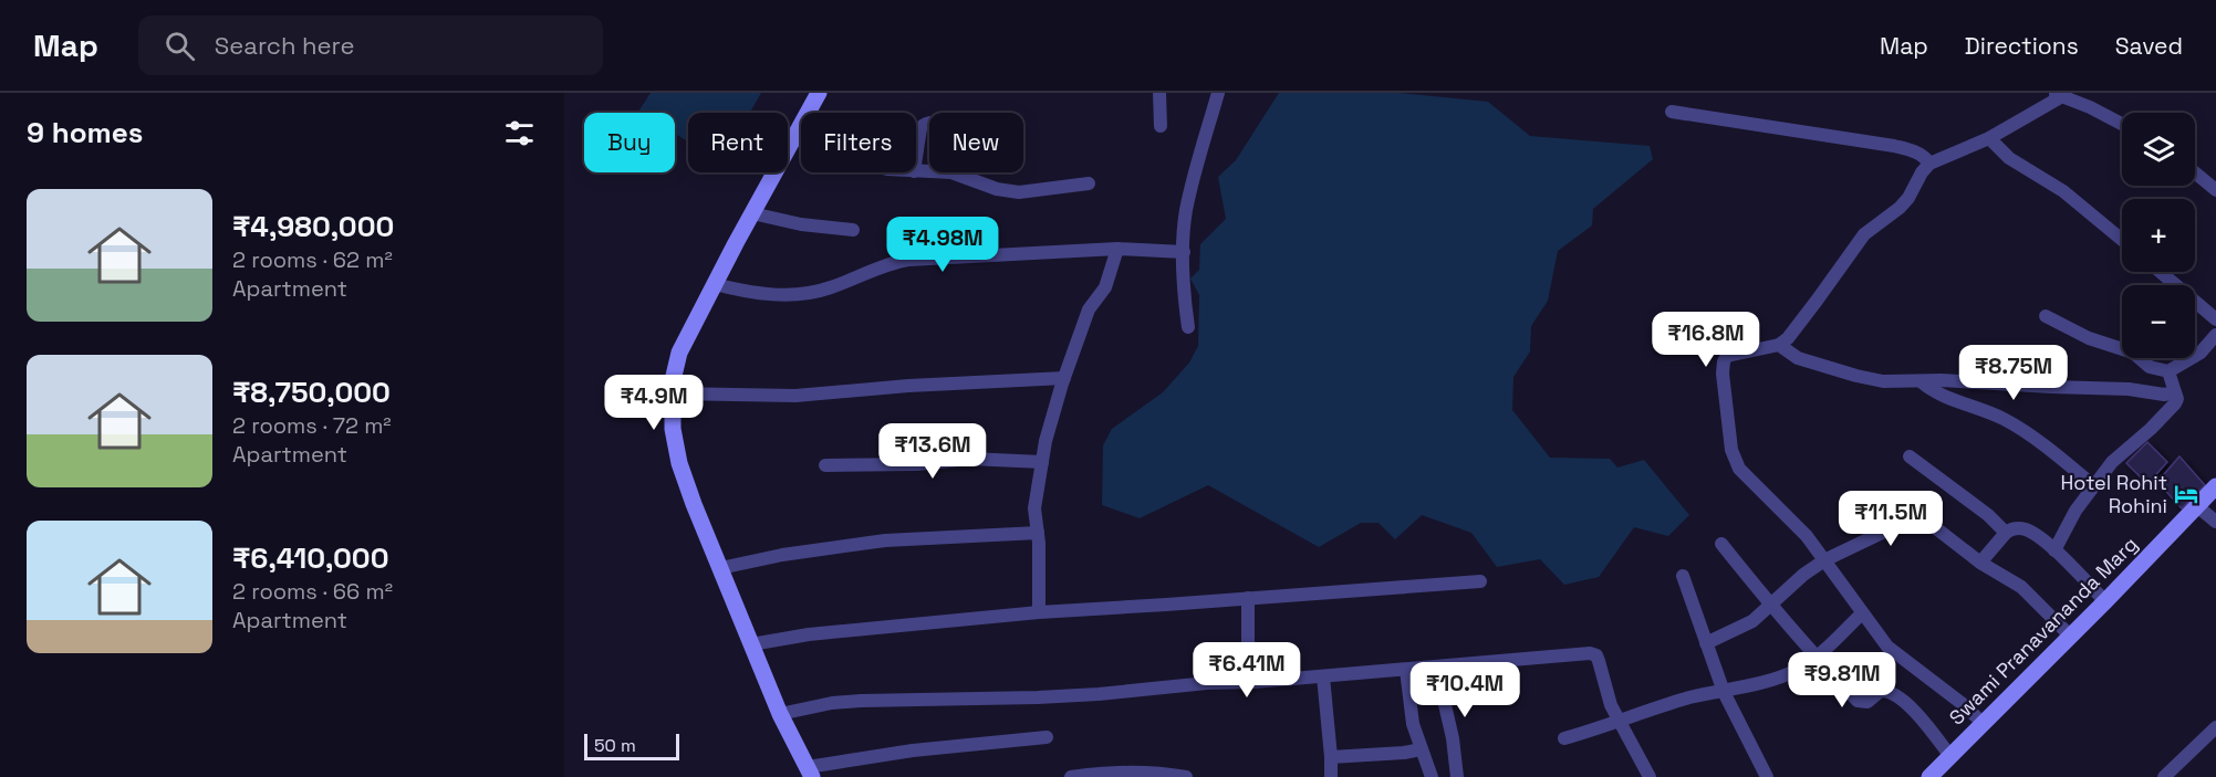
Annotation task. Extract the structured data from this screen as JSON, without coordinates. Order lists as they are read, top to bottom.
{
  "streets": {
    "main road": ["Swami Pranavananda Marg"]
  },
  "places": {
    "hotel": ["Hotel Rohit Rohini"]
  },
  "scale_bar": "50 m",
  "page": {
    "header": "Map",
    "search": "Search here",
    "nav": ["Map", "Directions", "Saved"],
    "heading": "9 homes",
    "map_buttons": ["+", "−"],
    "chip": [
      "Buy",
      "Rent",
      "Filters",
      "New"
    ],
    "list": [
      {
        "name": "₹4,980,000",
        "note": "2 rooms · 62 m² · Apartment"
      },
      {
        "name": "₹8,750,000",
        "note": "2 rooms · 72 m² · Apartment"
      },
      {
        "name": "₹6,410,000",
        "note": "2 rooms · 66 m² · Apartment"
      }
    ],
    "price": [
      "₹4.98M",
      "₹16.8M",
      "₹8.75M",
      "₹4.9M",
      "₹13.6M",
      "₹11.5M",
      "₹6.41M",
      "₹9.81M",
      "₹10.4M"
    ],
    "scale": "50 m"
  }
}
